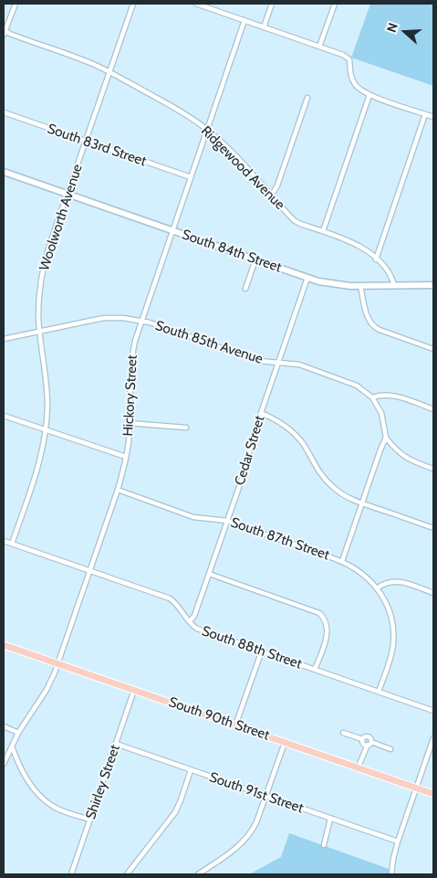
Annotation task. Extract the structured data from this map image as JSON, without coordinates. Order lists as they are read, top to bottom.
{
  "streets": {
    "main road": ["South 84th Street", "South 90th Street"],
    "street": [
      "South 83rd Street",
      "Ridgewood Avenue",
      "Woolworth Avenue",
      "South 85th Avenue",
      "Hickory Street",
      "Cedar Street",
      "South 87th Street",
      "South 88th Street",
      "Shirley Street",
      "South 91st Street"
    ]
  },
  "crossings": [
    ["South 83rd Street", "Woolworth Avenue"],
    ["South 83rd Street", "Hickory Street"],
    ["Ridgewood Avenue", "Woolworth Avenue"],
    ["Ridgewood Avenue", "Hickory Street"],
    ["Woolworth Avenue", "South 84th Street"],
    ["Woolworth Avenue", "South 85th Avenue"],
    ["Woolworth Avenue", "South 88th Street"],
    ["South 84th Street", "Hickory Street"],
    ["South 84th Street", "Cedar Street"],
    ["South 85th Avenue", "Hickory Street"],
    ["South 85th Avenue", "Cedar Street"],
    ["Hickory Street", "South 87th Street"],
    ["Hickory Street", "South 88th Street"],
    ["Hickory Street", "South 90th Street"],
    ["Cedar Street", "South 87th Street"],
    ["Cedar Street", "South 88th Street"],
    ["South 87th Street", "South 88th Street"],
    ["South 90th Street", "Shirley Street"],
    ["Shirley Street", "South 91st Street"]
  ],
  "north": "left"
}
